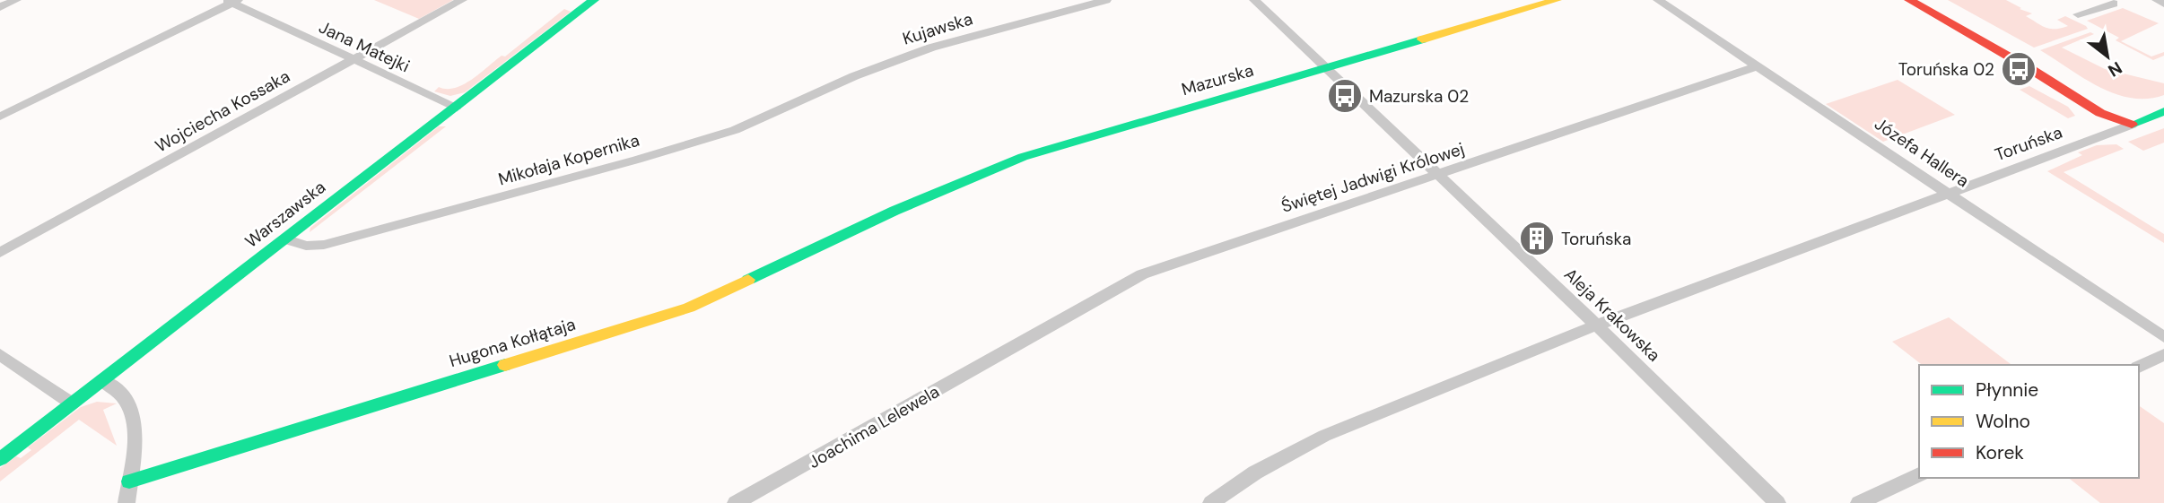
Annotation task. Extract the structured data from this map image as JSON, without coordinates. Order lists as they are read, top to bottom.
{
  "streets": {
    "street": [
      "Kujawska",
      "Jana Matejki",
      "Mazurska",
      "Wojciecha Kossaka",
      "Toruńska",
      "Józefa Hallera",
      "Mikołaja Kopernika",
      "Świętej Jadwigi Królowej",
      "Warszawska",
      "Aleja Krakowska",
      "Hugona Kołłątaja",
      "Joachima Lelewela"
    ]
  },
  "crossings": [
    ["Kujawska", "Mikołaja Kopernika"],
    ["Jana Matejki", "Wojciecha Kossaka"],
    ["Jana Matejki", "Warszawska"],
    ["Mazurska", "Aleja Krakowska"],
    ["Mazurska", "Hugona Kołłątaja"],
    ["Toruńska", "Józefa Hallera"],
    ["Toruńska", "Aleja Krakowska"],
    ["Józefa Hallera", "Świętej Jadwigi Królowej"],
    ["Mikołaja Kopernika", "Warszawska"],
    ["Świętej Jadwigi Królowej", "Aleja Krakowska"],
    ["Świętej Jadwigi Królowej", "Joachima Lelewela"]
  ],
  "places": {
    "bus stop": ["Toruńska 02", "Mazurska 02"],
    "building": ["Toruńska"]
  },
  "legend": ["Płynnie", "Wolno", "Korek"],
  "north": "bottom right"
}
